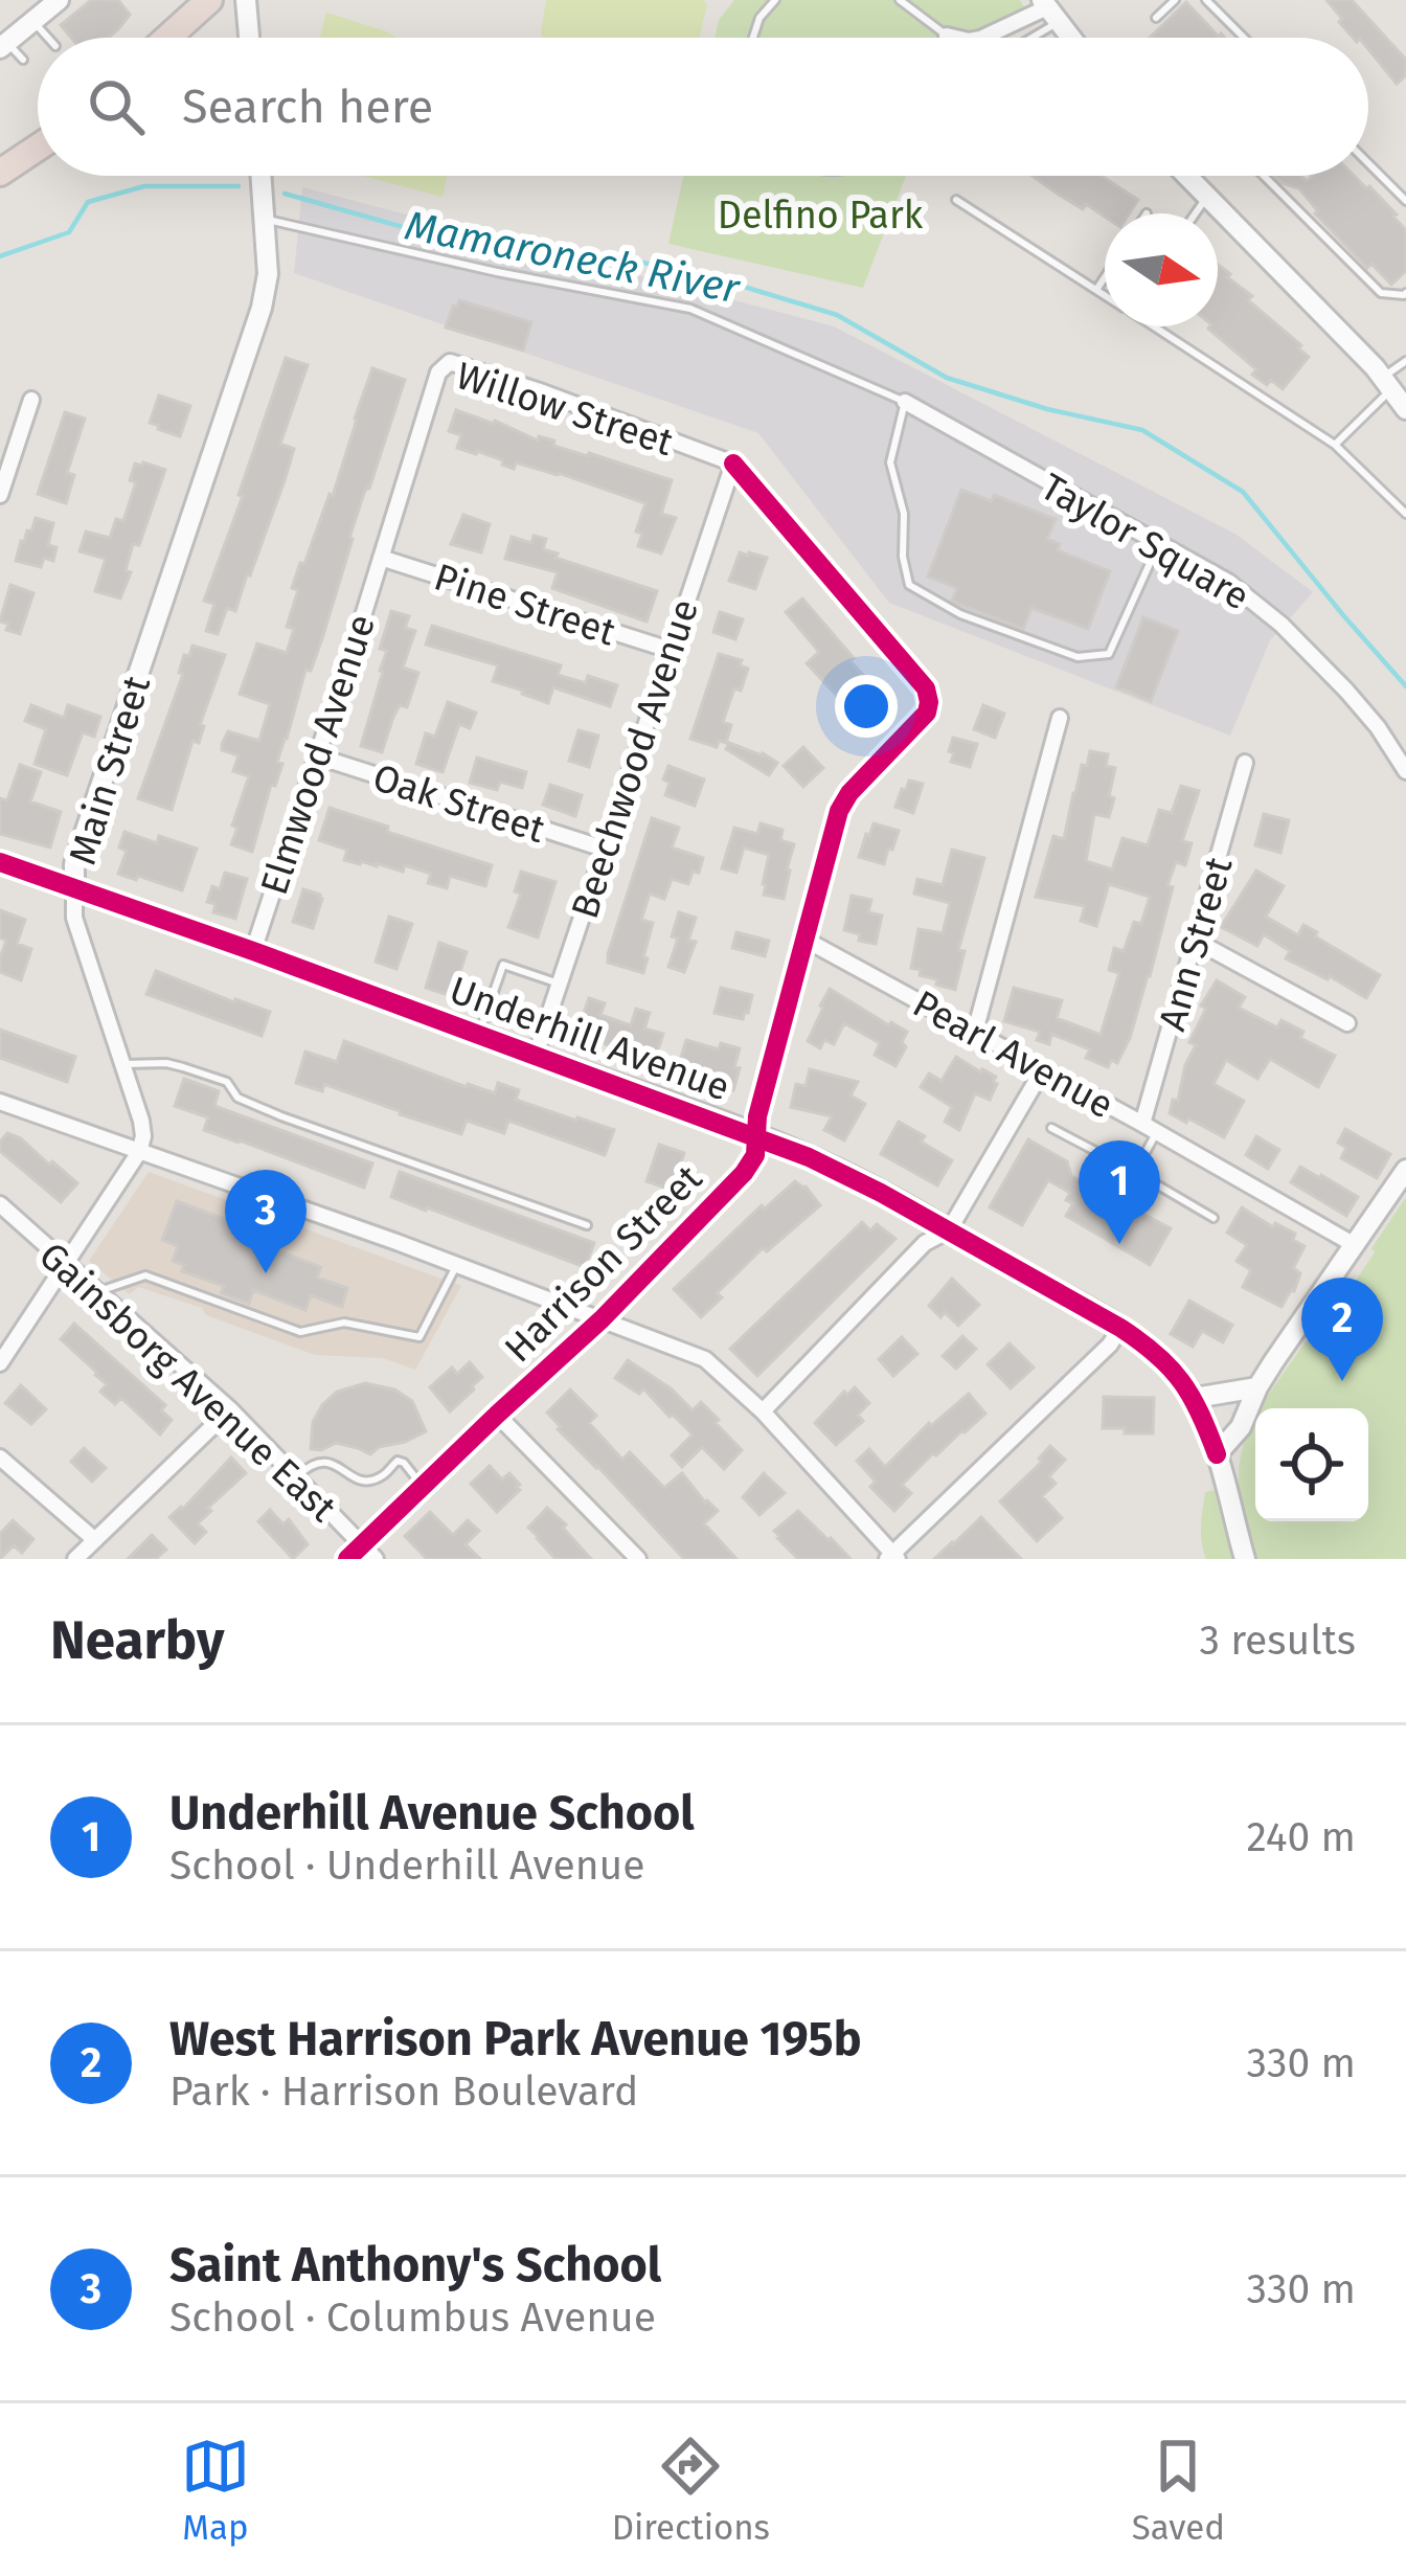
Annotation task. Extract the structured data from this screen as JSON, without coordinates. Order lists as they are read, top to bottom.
{
  "streets": {
    "street": [
      "Willow Street",
      "Taylor Square",
      "Pine Street",
      "Elmwood Avenue",
      "Beechwood Avenue",
      "Main Street",
      "Oak Street",
      "Ann Street",
      "Underhill Avenue",
      "Pearl Avenue",
      "Harrison Street",
      "Gainsborg Avenue East"
    ]
  },
  "crossings": [
    ["Willow Street", "Pine Street"],
    ["Willow Street", "Elmwood Avenue"],
    ["Willow Street", "Beechwood Avenue"],
    ["Willow Street", "Harrison Street"],
    ["Pine Street", "Elmwood Avenue"],
    ["Pine Street", "Beechwood Avenue"],
    ["Elmwood Avenue", "Oak Street"],
    ["Elmwood Avenue", "Underhill Avenue"],
    ["Beechwood Avenue", "Oak Street"],
    ["Beechwood Avenue", "Underhill Avenue"],
    ["Beechwood Avenue", "Harrison Street"],
    ["Main Street", "Underhill Avenue"],
    ["Ann Street", "Pearl Avenue"],
    ["Underhill Avenue", "Harrison Street"],
    ["Pearl Avenue", "Harrison Street"],
    ["Harrison Street", "Gainsborg Avenue East"]
  ],
  "water": ["Mamaroneck River"],
  "parks": ["Delfino Park"],
  "north": "right",
  "page": {
    "search": "Search here",
    "pins": ["1", "3", "2"],
    "heading": ["Nearby", "3 results"],
    "list": [
      {
        "mark": "1",
        "name": "Underhill Avenue School",
        "note": "School · Underhill Avenue",
        "value": "240 m"
      },
      {
        "mark": "2",
        "name": "West Harrison Park Avenue 195b",
        "note": "Park · Harrison Boulevard",
        "value": "330 m"
      },
      {
        "mark": "3",
        "name": "Saint Anthony's School",
        "note": "School · Columbus Avenue",
        "value": "330 m"
      }
    ],
    "nav": ["Map", "Directions", "Saved"]
  }
}
